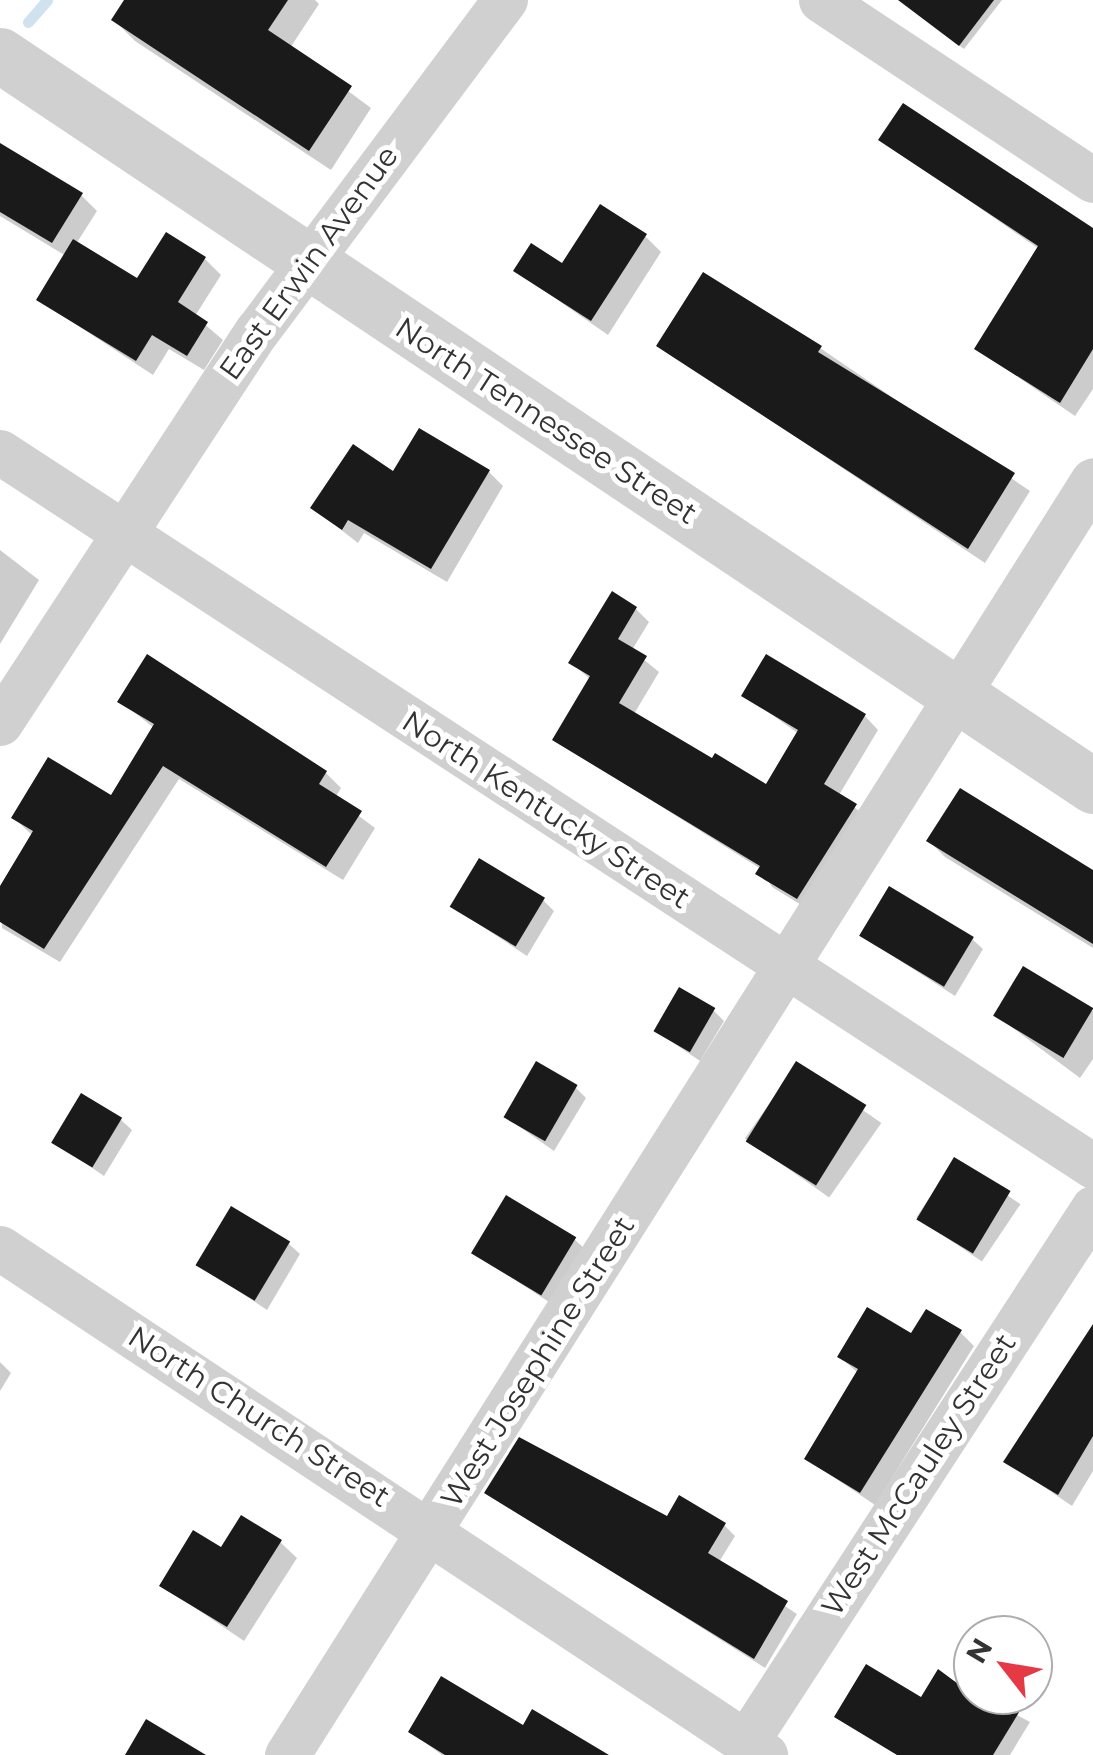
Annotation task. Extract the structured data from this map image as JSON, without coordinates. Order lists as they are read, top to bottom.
{
  "streets": {
    "street": [
      "East Erwin Avenue",
      "North Tennessee Street",
      "North Kentucky Street",
      "West Josephine Street",
      "North Church Street",
      "West McCauley Street"
    ]
  },
  "crossings": [
    ["East Erwin Avenue", "North Tennessee Street"],
    ["East Erwin Avenue", "North Kentucky Street"],
    ["North Tennessee Street", "West Josephine Street"],
    ["North Kentucky Street", "West Josephine Street"],
    ["West Josephine Street", "North Church Street"],
    ["North Church Street", "West McCauley Street"]
  ],
  "north": "top left"
}
